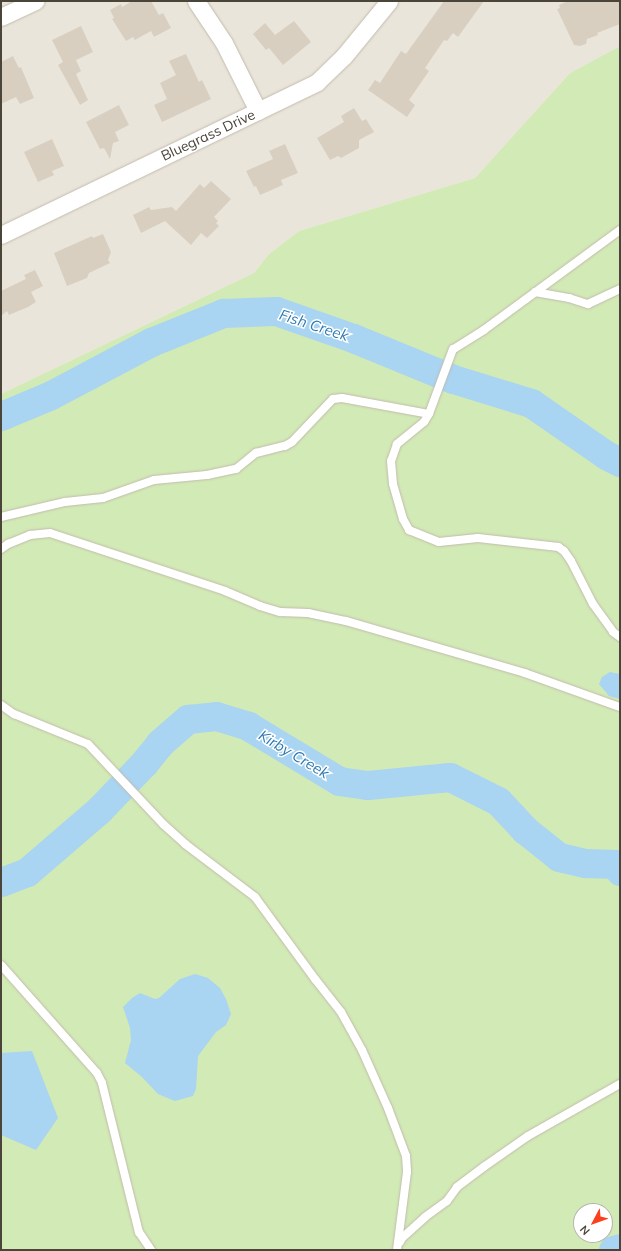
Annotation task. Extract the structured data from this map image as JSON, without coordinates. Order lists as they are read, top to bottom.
{
  "streets": {
    "street": ["Bluegrass Drive"]
  },
  "water": ["Fish Creek", "Kirby Creek"],
  "north": "bottom left"
}
